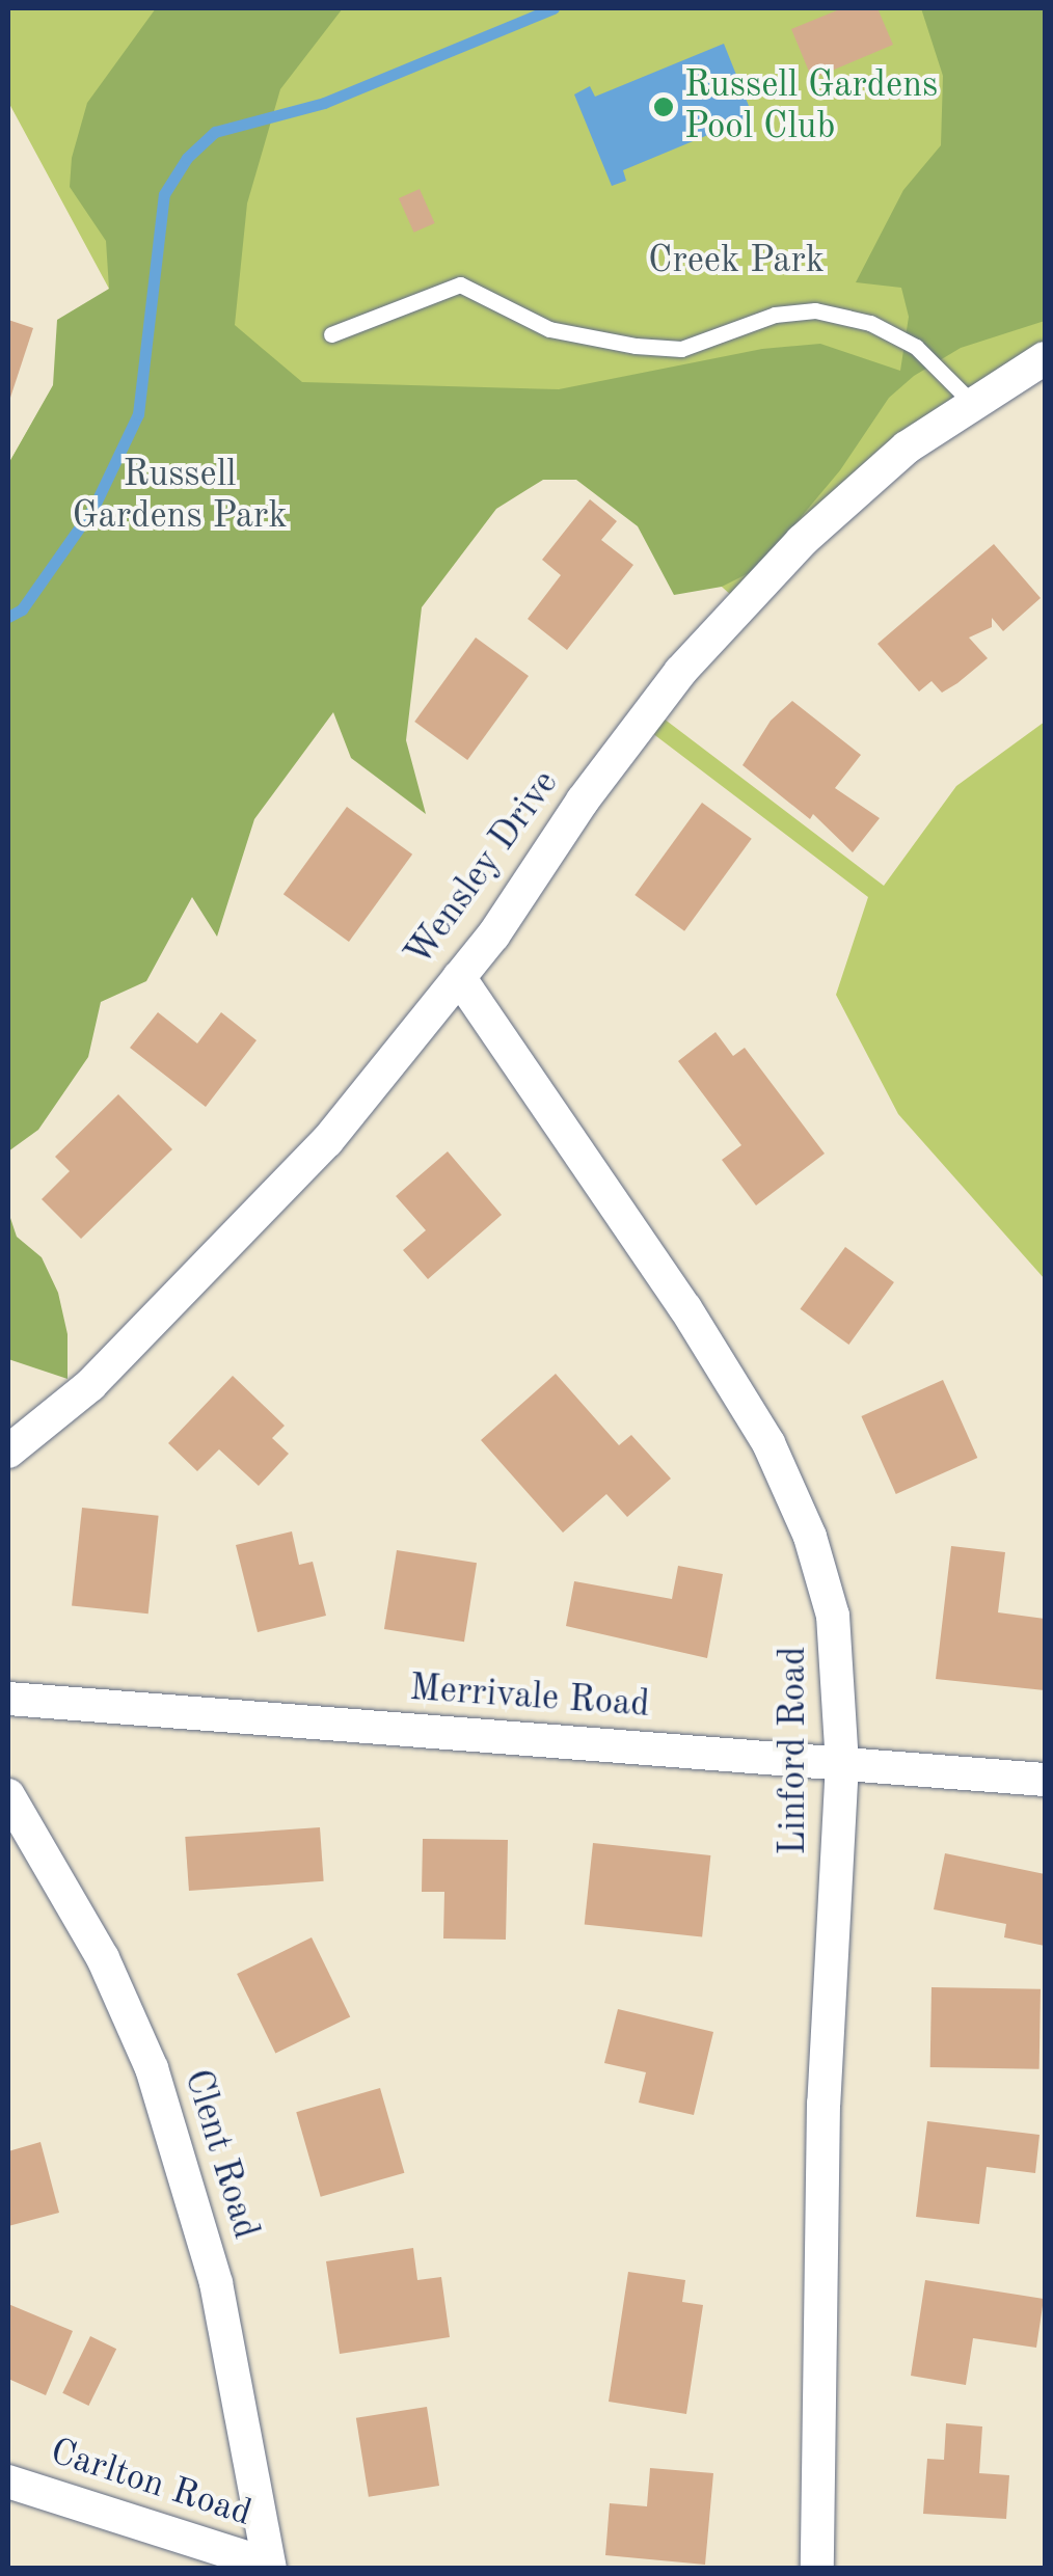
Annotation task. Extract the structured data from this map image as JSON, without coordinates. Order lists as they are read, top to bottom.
{
  "streets": {
    "street": [
      "Wensley Drive",
      "Merrivale Road",
      "Linford Road",
      "Clent Road",
      "Carlton Road"
    ]
  },
  "crossings": [
    ["Wensley Drive", "Linford Road"],
    ["Merrivale Road", "Linford Road"],
    ["Clent Road", "Carlton Road"]
  ],
  "parks": ["Creek Park", "Russell Gardens Park"],
  "places": ["Russell Gardens Pool Club"]
}
